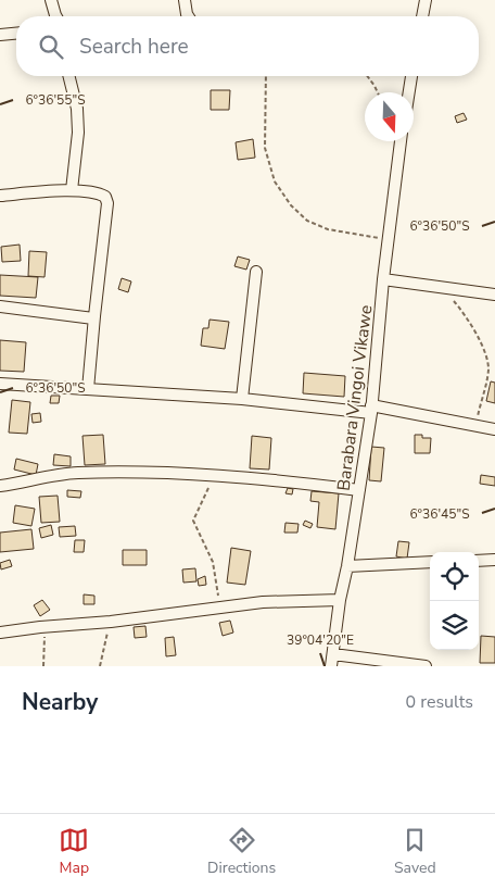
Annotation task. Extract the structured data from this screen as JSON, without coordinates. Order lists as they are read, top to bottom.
{
  "streets": {
    "street": ["Barabara Vingoi Vikawe"]
  },
  "north": "bottom",
  "page": {
    "search": "Search here",
    "heading": ["Nearby", "0 results"],
    "nav": ["Map", "Directions", "Saved"]
  },
  "coordinates": [
    "6°36'55\"S",
    "6°36'50\"S",
    "6°36'45\"S",
    "39°04'20\"E"
  ]
}
